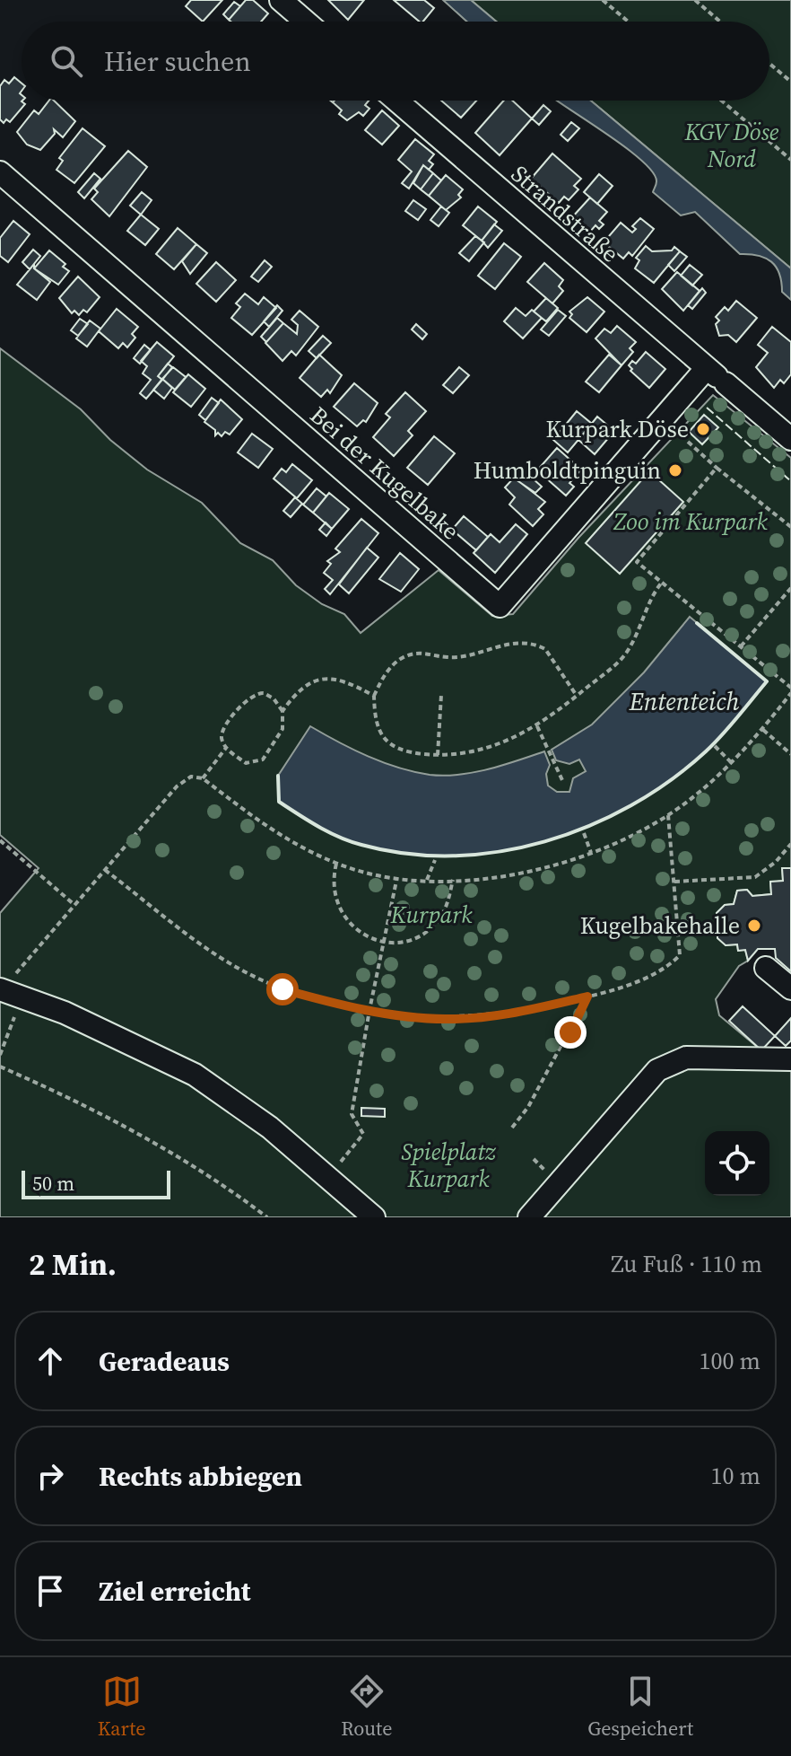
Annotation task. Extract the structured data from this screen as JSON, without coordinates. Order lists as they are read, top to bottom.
{
  "streets": {
    "street": ["Strandstraße", "Bei der Kugelbake"]
  },
  "crossings": [
    ["Strandstraße", "Bei der Kugelbake"]
  ],
  "water": ["Ententeich"],
  "parks": [
    "KGV Döse Nord",
    "Zoo im Kurpark",
    "Kurpark",
    "Spielplatz Kurpark"
  ],
  "places": ["Kurpark Döse", "Humboldtpinguin", "Kugelbakehalle"],
  "scale_bar": "50 m",
  "page": {
    "search": "Hier suchen",
    "scale": "50 m",
    "heading": ["2 Min.", "Zu Fuß · 110 m"],
    "list": [
      ["Geradeaus", "100 m"],
      ["Rechts abbiegen", "10 m"],
      "Ziel erreicht"
    ],
    "nav": ["Karte", "Route", "Gespeichert"]
  }
}
